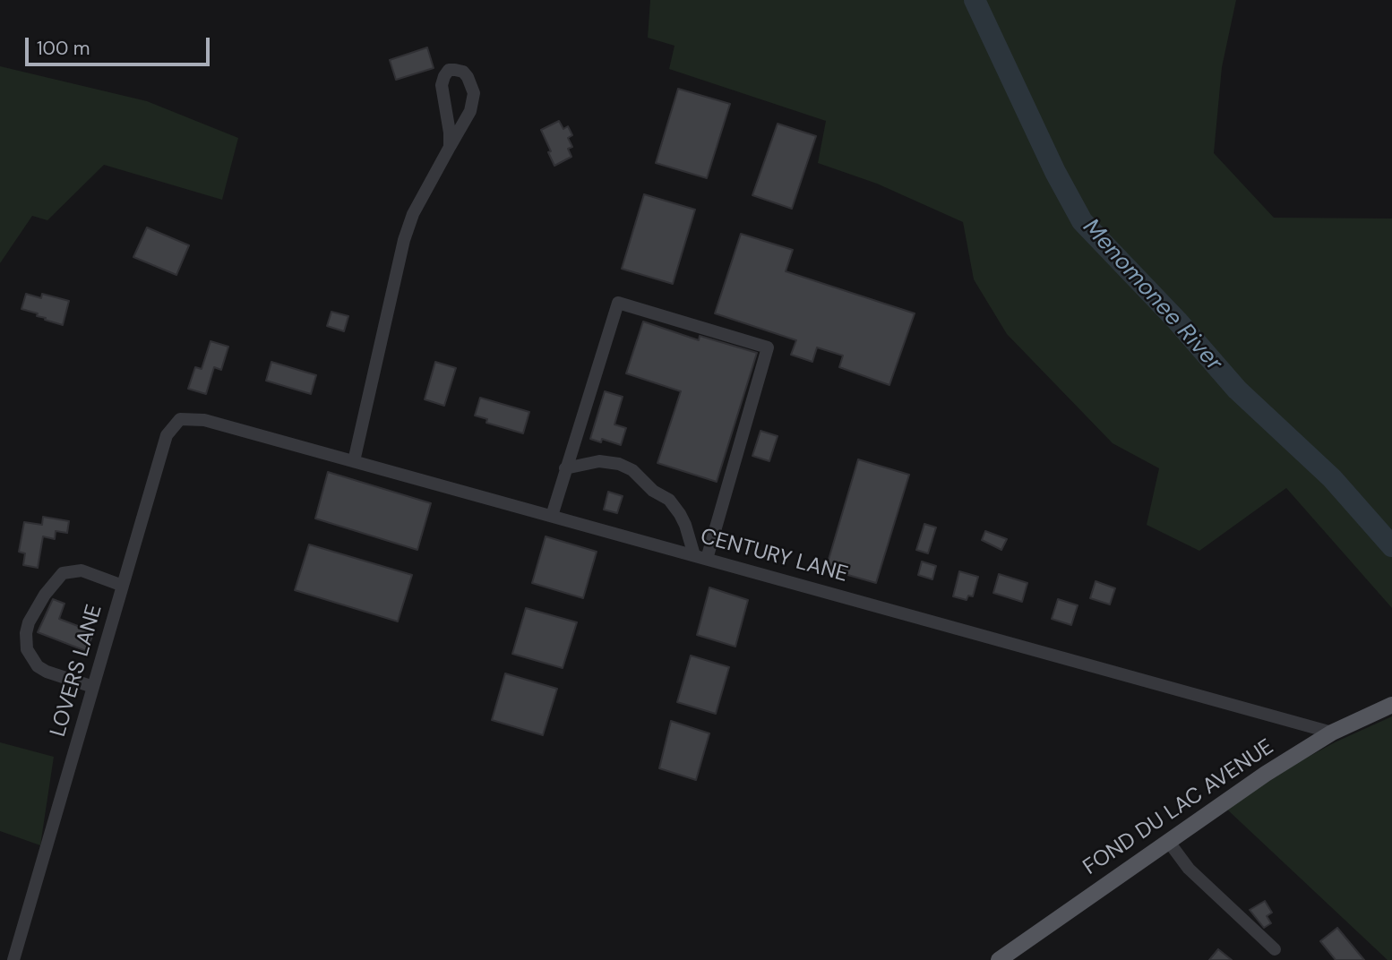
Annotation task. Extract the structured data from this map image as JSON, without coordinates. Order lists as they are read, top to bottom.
{
  "streets": {
    "main road": ["FOND DU LAC AVENUE"],
    "street": ["CENTURY LANE", "LOVERS LANE"]
  },
  "crossings": [
    ["CENTURY LANE", "LOVERS LANE"],
    ["CENTURY LANE", "FOND DU LAC AVENUE"]
  ],
  "water": ["Menomonee River"],
  "scale_bar": "100 m"
}
